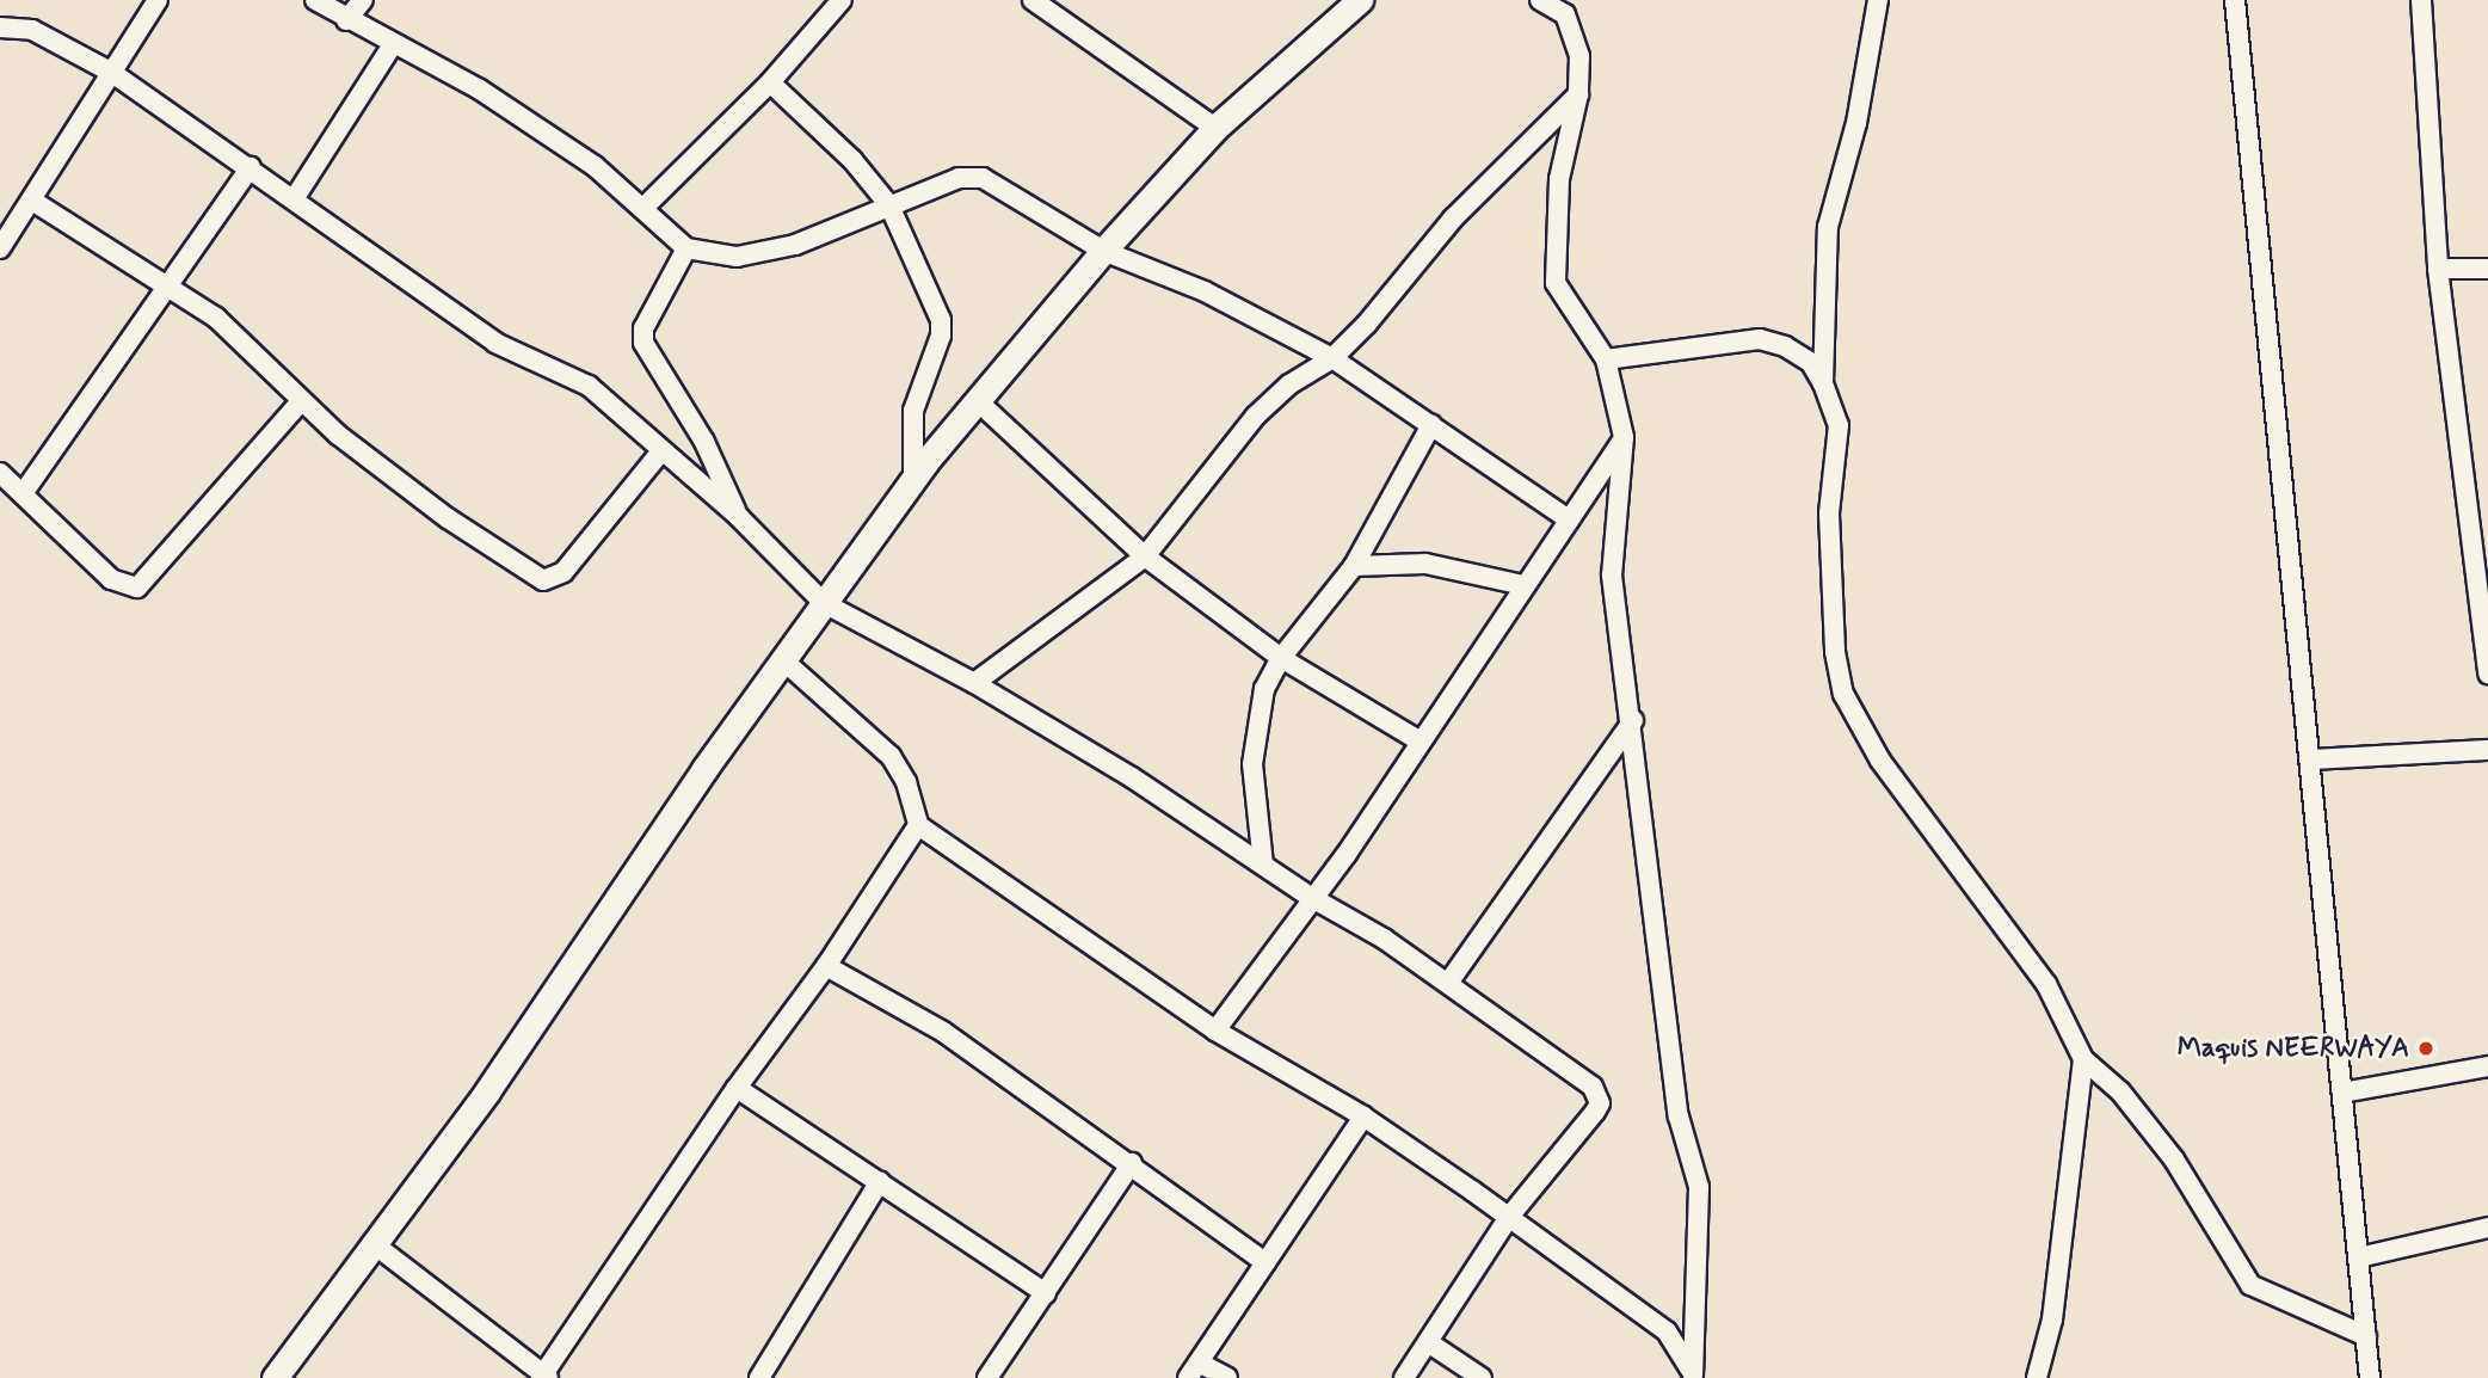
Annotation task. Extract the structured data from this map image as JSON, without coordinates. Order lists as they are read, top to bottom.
{
  "places": ["Maquis NEERWAYA"]
}
